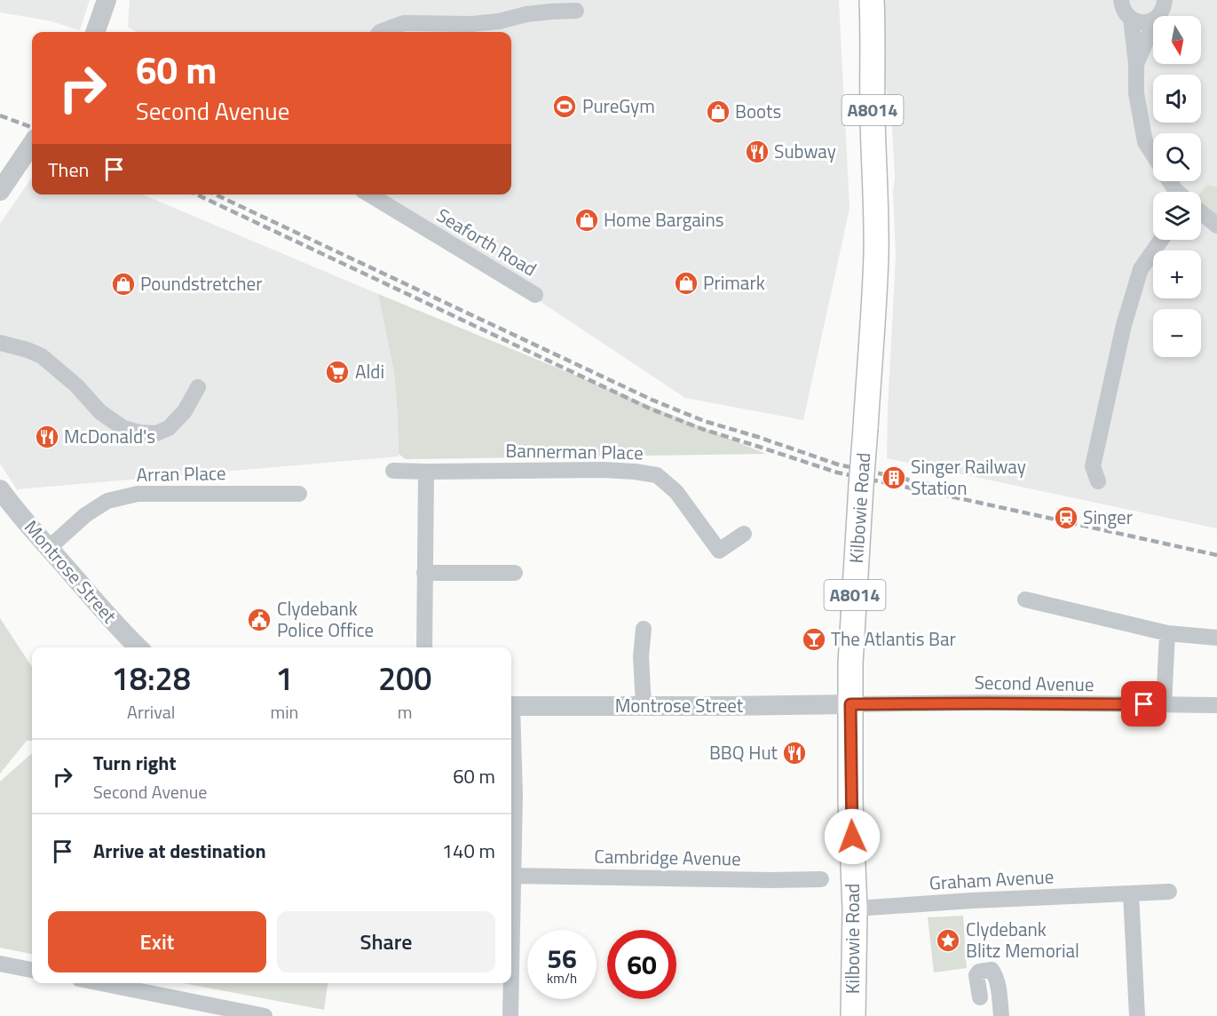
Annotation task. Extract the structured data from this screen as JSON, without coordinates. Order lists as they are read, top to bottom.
{
  "streets": {
    "main road": ["A8014", "Kilbowie Road"],
    "street": [
      "Seaforth Road",
      "Bannerman Place",
      "Arran Place",
      "Montrose Street",
      "Second Avenue",
      "Cambridge Avenue",
      "Graham Avenue"
    ]
  },
  "crossings": [
    ["Arran Place", "Montrose Street"],
    ["Kilbowie Road", "Montrose Street"],
    ["Kilbowie Road", "Second Avenue"],
    ["Kilbowie Road", "Graham Avenue"],
    ["Montrose Street", "Second Avenue"]
  ],
  "places": {
    "sports": ["PureGym"],
    "shop": [
      "Boots",
      "Home Bargains",
      "Primark",
      "Poundstretcher"
    ],
    "restaurant": ["Subway", "McDonald's", "BBQ Hut"],
    "supermarket": ["Aldi"],
    "building": ["Singer Railway Station"],
    "station": ["Singer"],
    "public building": ["Clydebank Police Office"],
    "bar": ["The Atlantis Bar"],
    "place": ["Clydebank Blitz Memorial"]
  },
  "north": "bottom",
  "page": {
    "map_buttons": ["+", "−"],
    "turn": ["60 m", "Second Avenue"],
    "then": "Then",
    "eta": [
      "18:28",
      "Arrival",
      "1",
      "min",
      "200",
      "m"
    ],
    "list": [
      {
        "name": "Turn right",
        "note": "Second Avenue",
        "value": "60 m"
      },
      {
        "name": "Arrive at destination",
        "value": "140 m"
      }
    ],
    "buttons": ["Exit", "Share"],
    "speed": "56 km/h",
    "limit": "60"
  }
}
